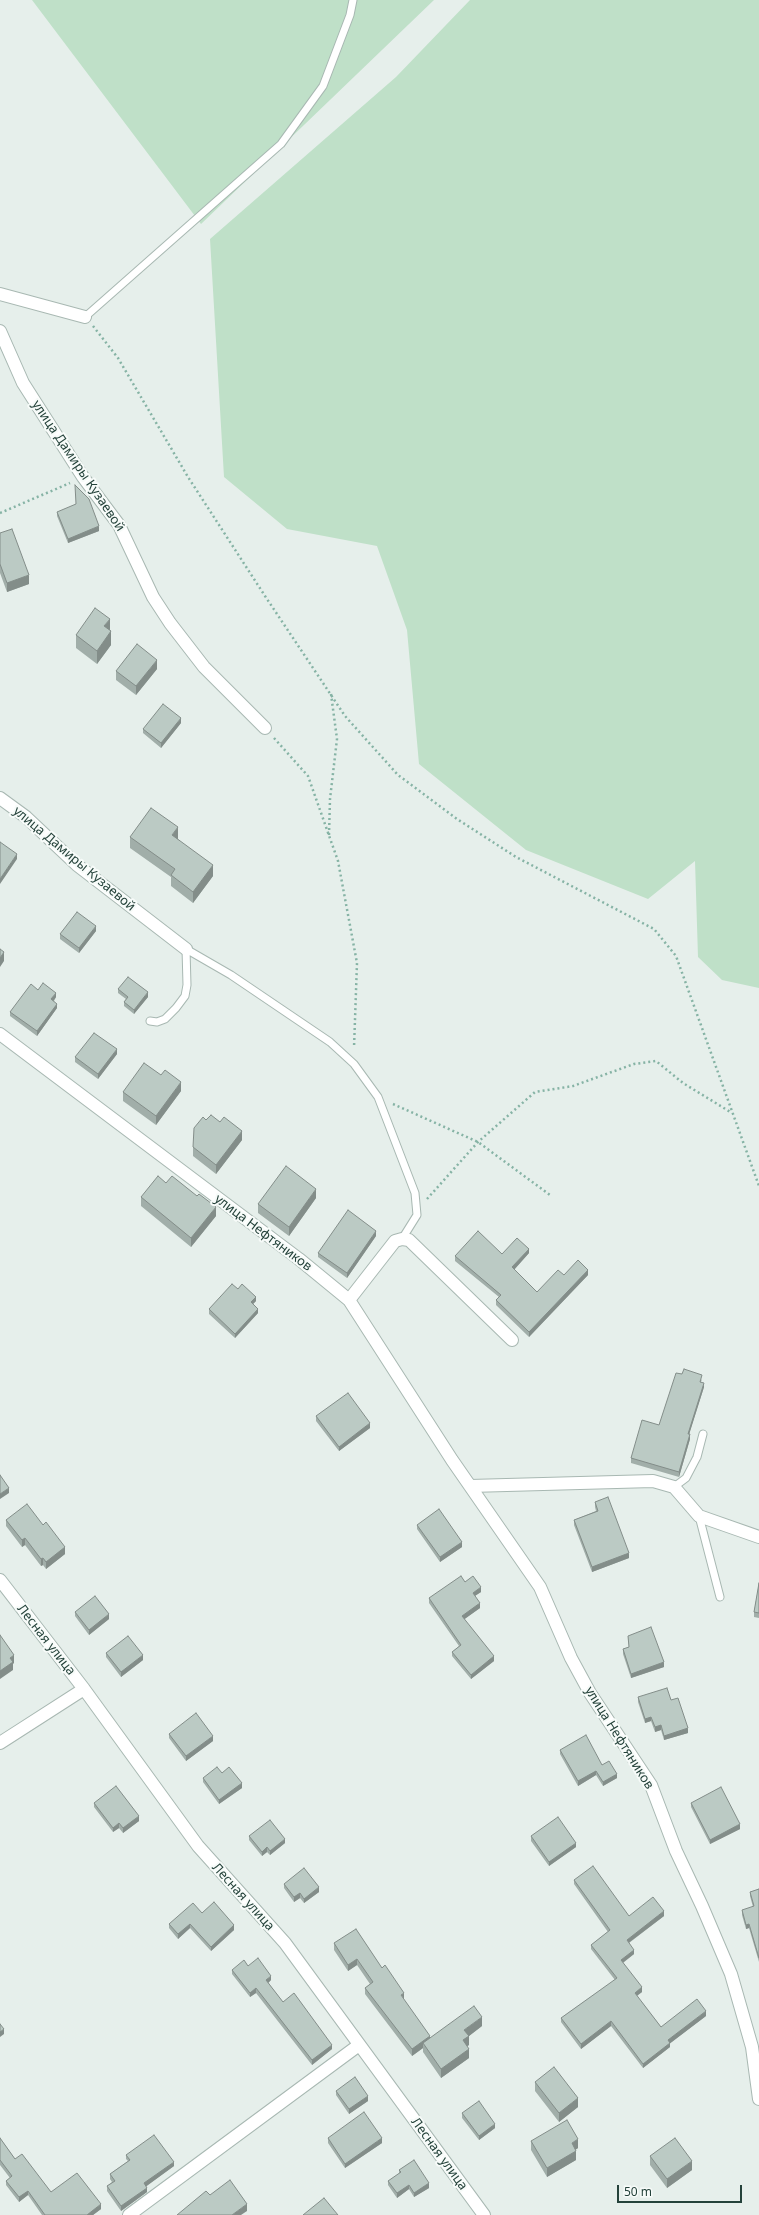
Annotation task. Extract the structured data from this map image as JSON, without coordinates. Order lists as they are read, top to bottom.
{
  "streets": {
    "street": ["улица Дамиры Кузаевой", "улица Нефтяников", "Лесная улица"]
  },
  "scale_bar": "50 m"
}
